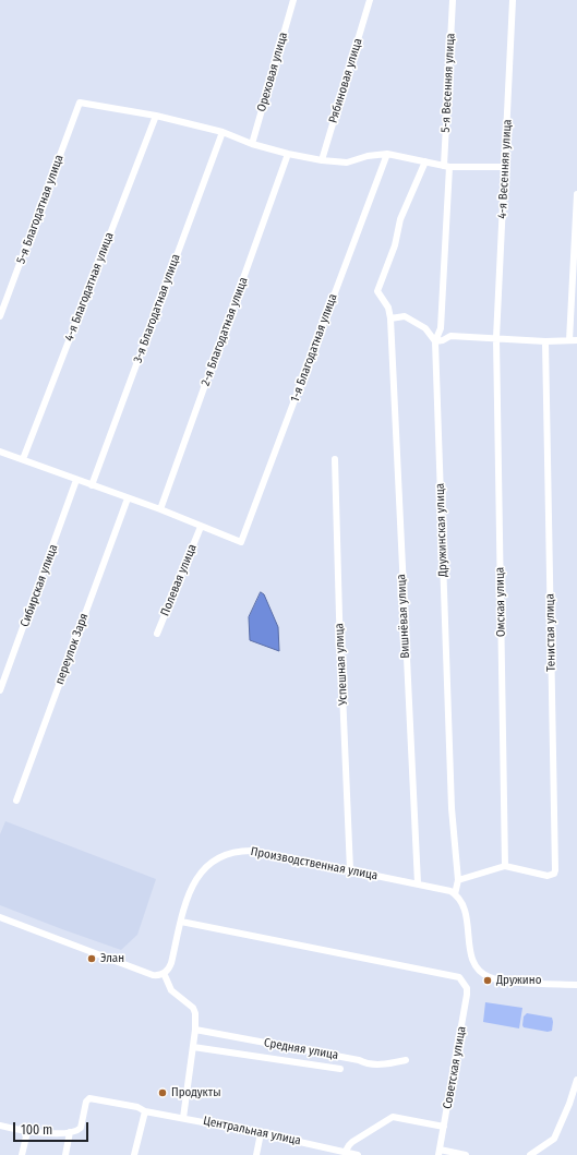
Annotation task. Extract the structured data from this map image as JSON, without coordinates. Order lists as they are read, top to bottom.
{
  "streets": {
    "street": [
      "Ореховая улица",
      "Рябиновая улица",
      "5-я Весенняя улица",
      "4-я Весенняя улица",
      "5-я Благодатная улица",
      "4-я Благодатная улица",
      "3-я Благодатная улица",
      "2-я Благодатная улица",
      "1-я Благодатная улица",
      "Дружинская улица",
      "Полевая улица",
      "Сибирская улица",
      "Омская улица",
      "Вишнёвая улица",
      "Тенистая улица",
      "переулок Заря",
      "Успешная улица",
      "Производственная улица",
      "Средняя улица",
      "Советская улица",
      "Центральная улица"
    ]
  },
  "crossings": [
    ["5-я Весенняя улица", "Дружинская улица"],
    ["4-я Весенняя улица", "Омская улица"],
    ["5-я Благодатная улица", "4-я Благодатная улица"],
    ["1-я Благодатная улица", "Полевая улица"],
    ["Дружинская улица", "Производственная улица"],
    ["Омская улица", "Тенистая улица"],
    ["Вишнёвая улица", "Производственная улица"],
    ["Успешная улица", "Производственная улица"],
    ["Производственная улица", "Советская улица"]
  ],
  "places": ["Элан", "Дружино", "Продукты"],
  "scale_bar": "100 m"
}
